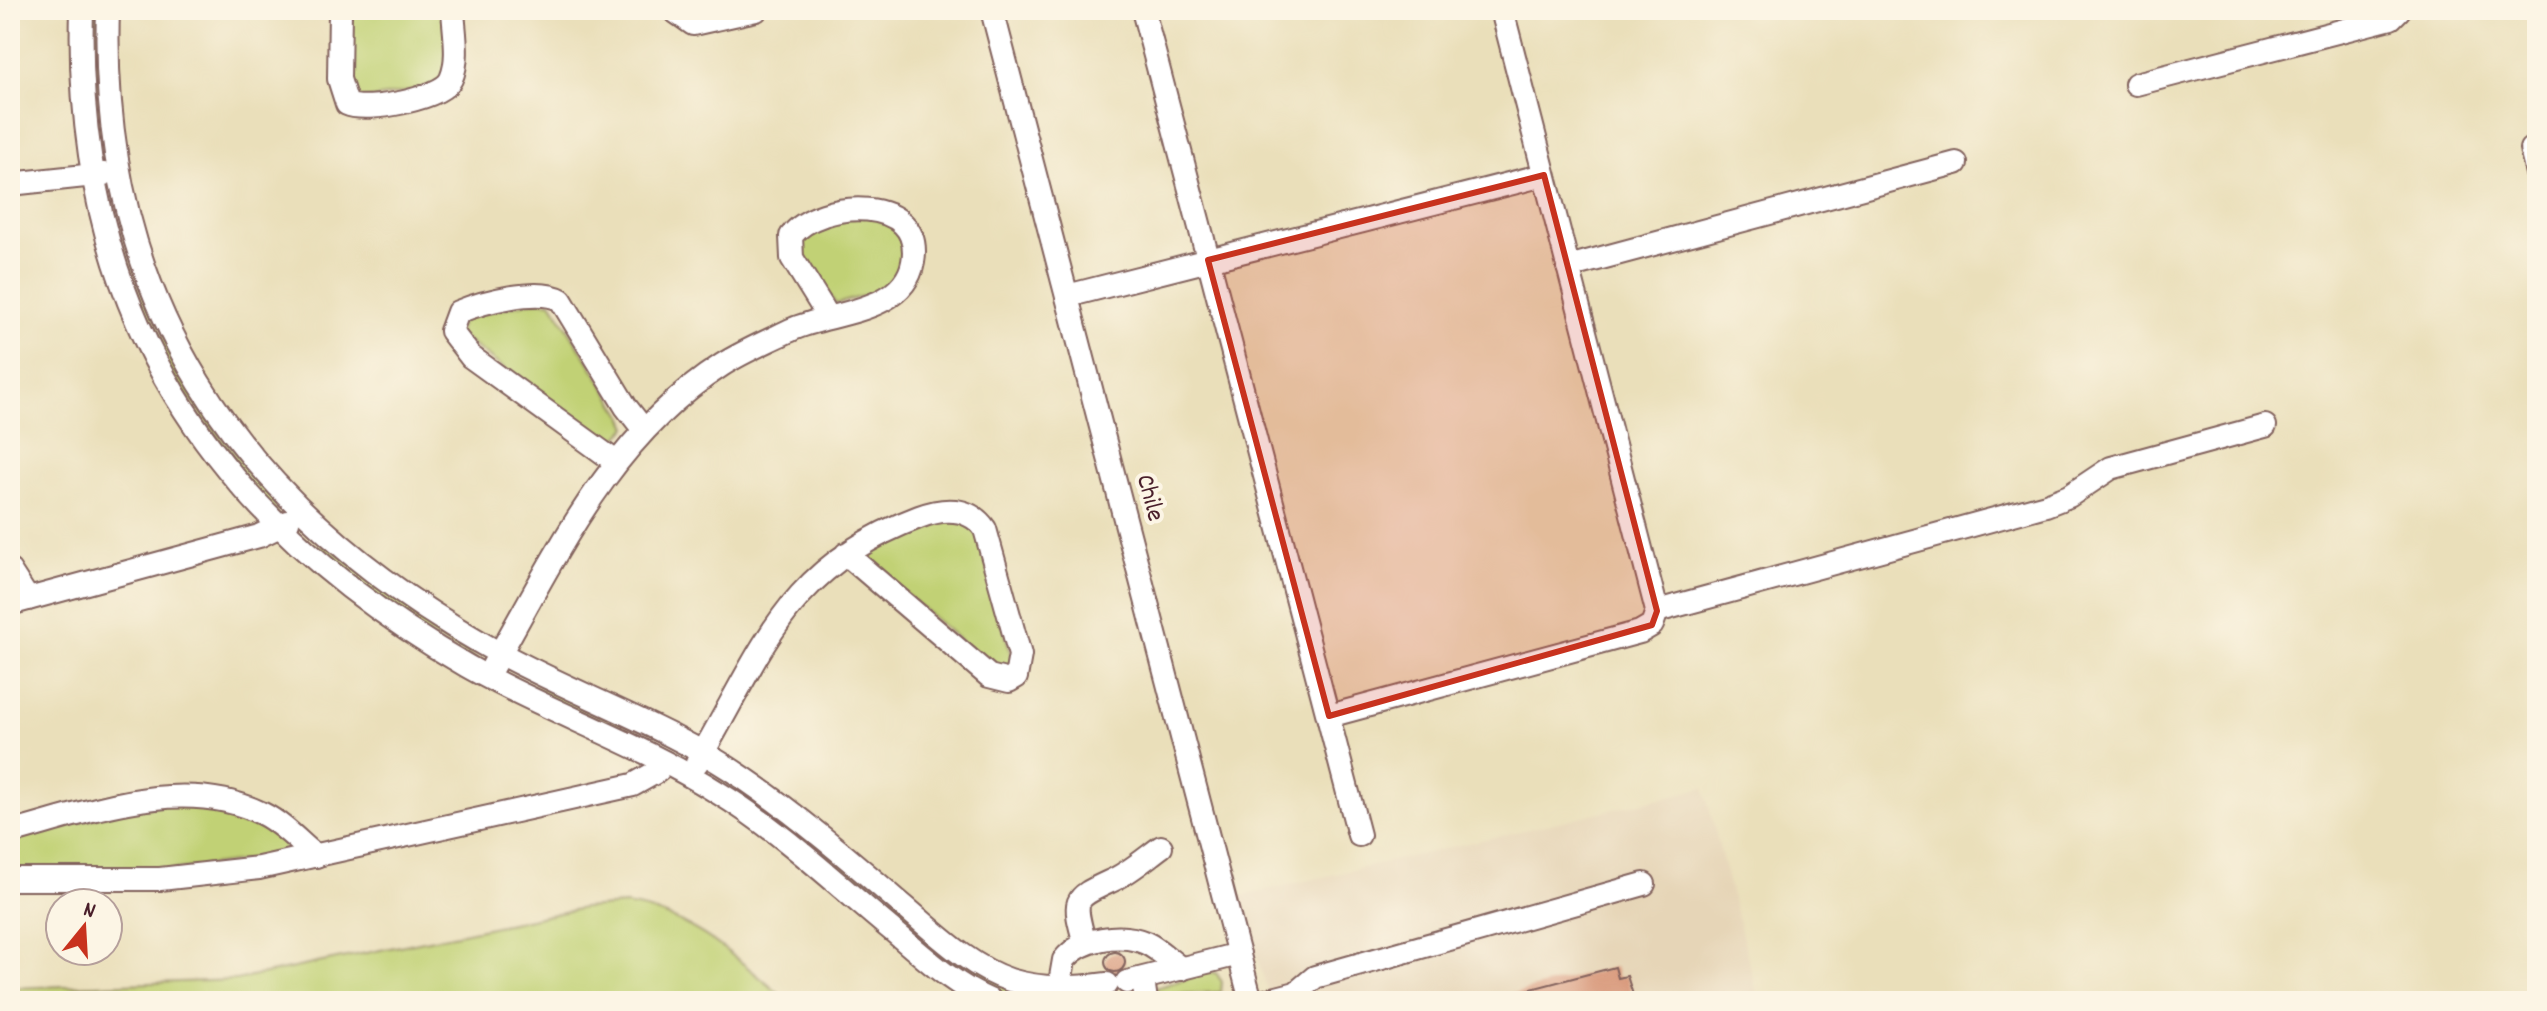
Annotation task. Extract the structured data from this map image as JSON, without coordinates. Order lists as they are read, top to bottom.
{
  "streets": {
    "street": ["Chile"]
  },
  "north": "top"
}
